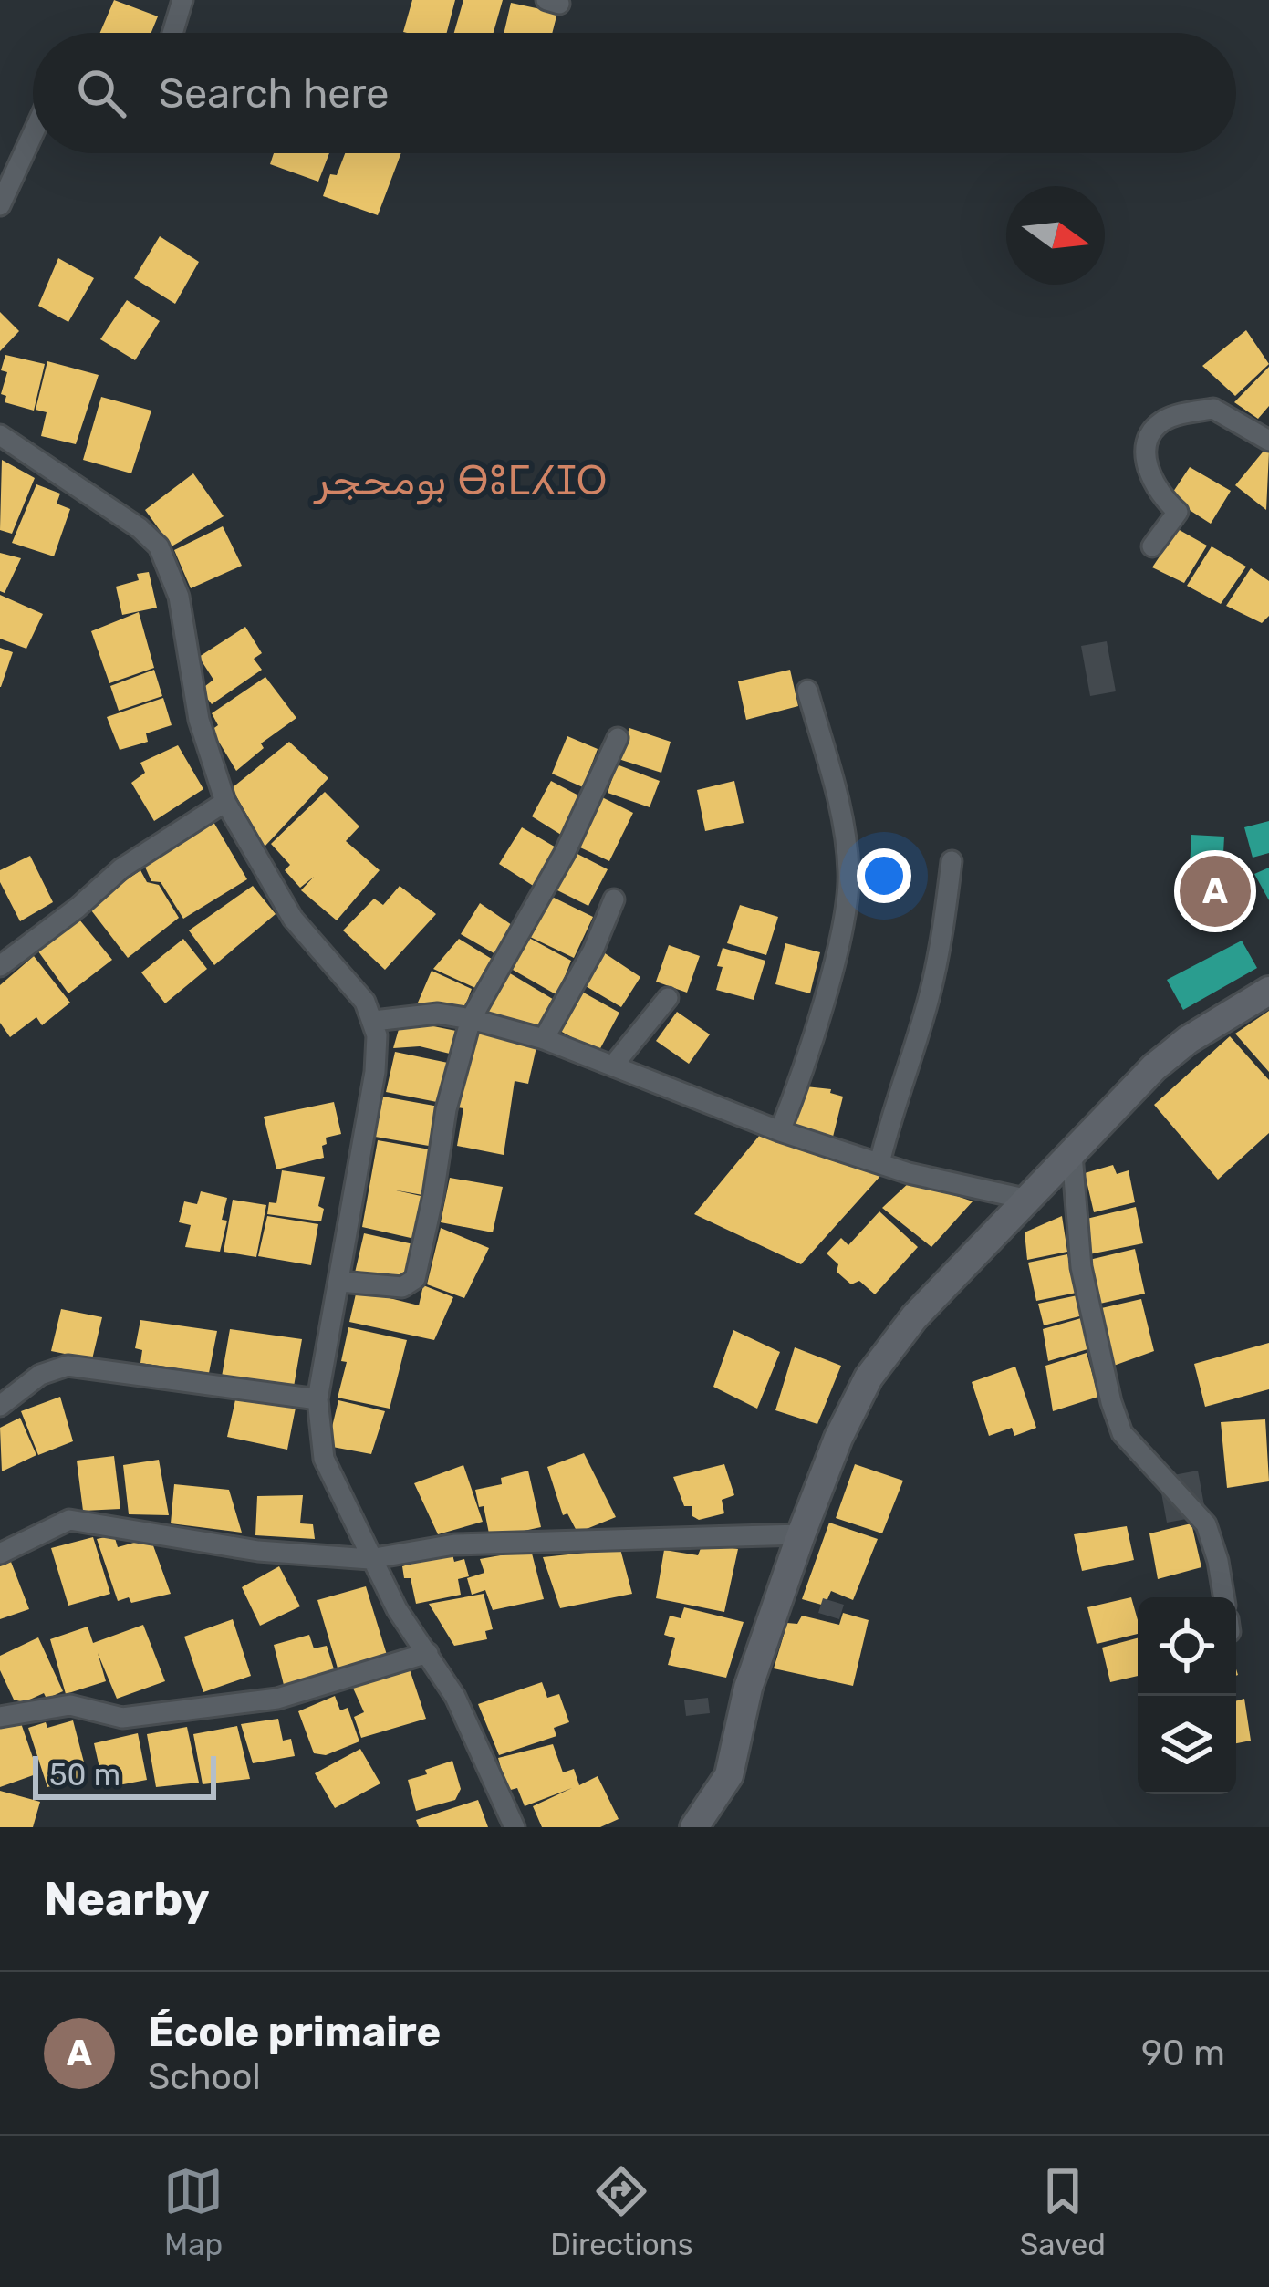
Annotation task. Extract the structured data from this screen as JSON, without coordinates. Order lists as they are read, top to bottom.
{
  "districts": ["بومحجر ⴱⵓⵎⵃⵊⵔ"],
  "scale_bar": "50 m",
  "north": "right",
  "page": {
    "search": "Search here",
    "pins": "A",
    "scale": "50 m",
    "heading": "Nearby",
    "list": [
      {
        "mark": "A",
        "name": "École primaire",
        "note": "School",
        "value": "90 m"
      }
    ],
    "nav": ["Map", "Directions", "Saved"]
  }
}
